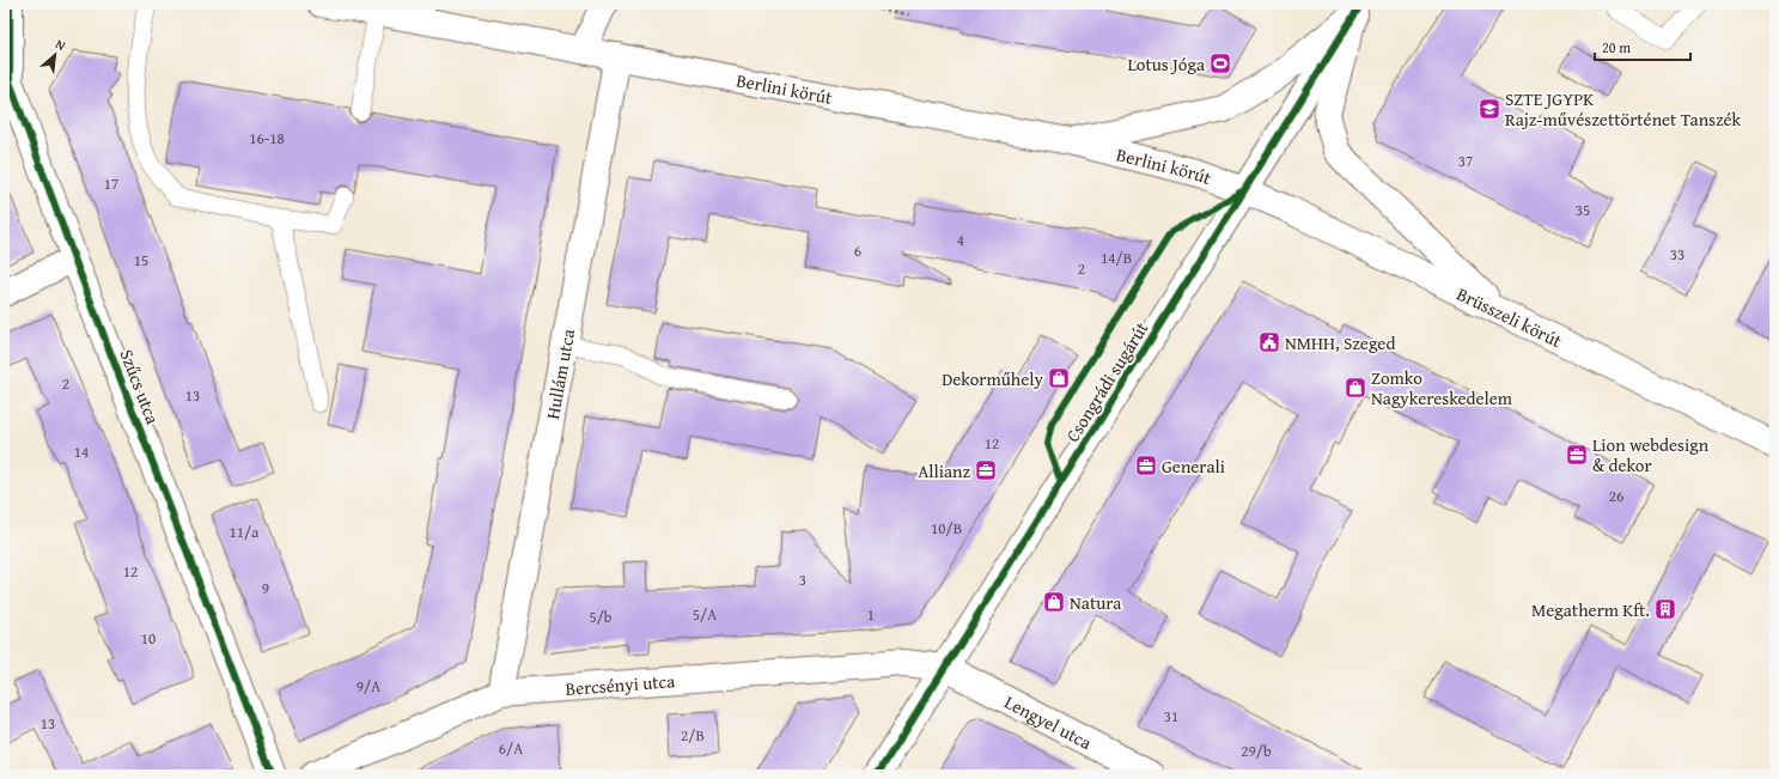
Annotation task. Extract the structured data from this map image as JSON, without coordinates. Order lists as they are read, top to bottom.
{
  "streets": {
    "street": [
      "Berlini körút",
      "Brüsszeli körút",
      "Hullám utca",
      "Csongrádi sugárút",
      "Szűcs utca",
      "Bercsényi utca",
      "Lengyel utca"
    ]
  },
  "crossings": [
    ["Berlini körút", "Brüsszeli körút"],
    ["Berlini körút", "Hullám utca"],
    ["Berlini körút", "Csongrádi sugárút"],
    ["Brüsszeli körút", "Csongrádi sugárút"],
    ["Hullám utca", "Bercsényi utca"],
    ["Csongrádi sugárút", "Bercsényi utca"],
    ["Csongrádi sugárút", "Lengyel utca"],
    ["Bercsényi utca", "Lengyel utca"]
  ],
  "places": {
    "sports": ["Lotus Jóga"],
    "school or university": ["SZTE JGYPK Rajz-művészettörténet Tanszék"],
    "public building": ["NMHH, Szeged"],
    "shop": ["Dekorműhely", "Zomko Nagykereskedelem", "Natura"],
    "office": ["Lion webdesign & dekor", "Generali", "Allianz"],
    "building": ["Megatherm Kft."]
  },
  "house_numbers": [
    "16-18",
    "37",
    "17",
    "35",
    "4",
    "6",
    "33",
    "14/B",
    "15",
    "2",
    "2",
    "13",
    "12",
    "14",
    "26",
    "10/B",
    "11/a",
    "12",
    "3",
    "9",
    "5/A",
    "1",
    "5/b",
    "10",
    "9/A",
    "31",
    "13",
    "2/B",
    "6/A",
    "29/b"
  ],
  "scale_bar": "20 m",
  "north": "top right"
}
